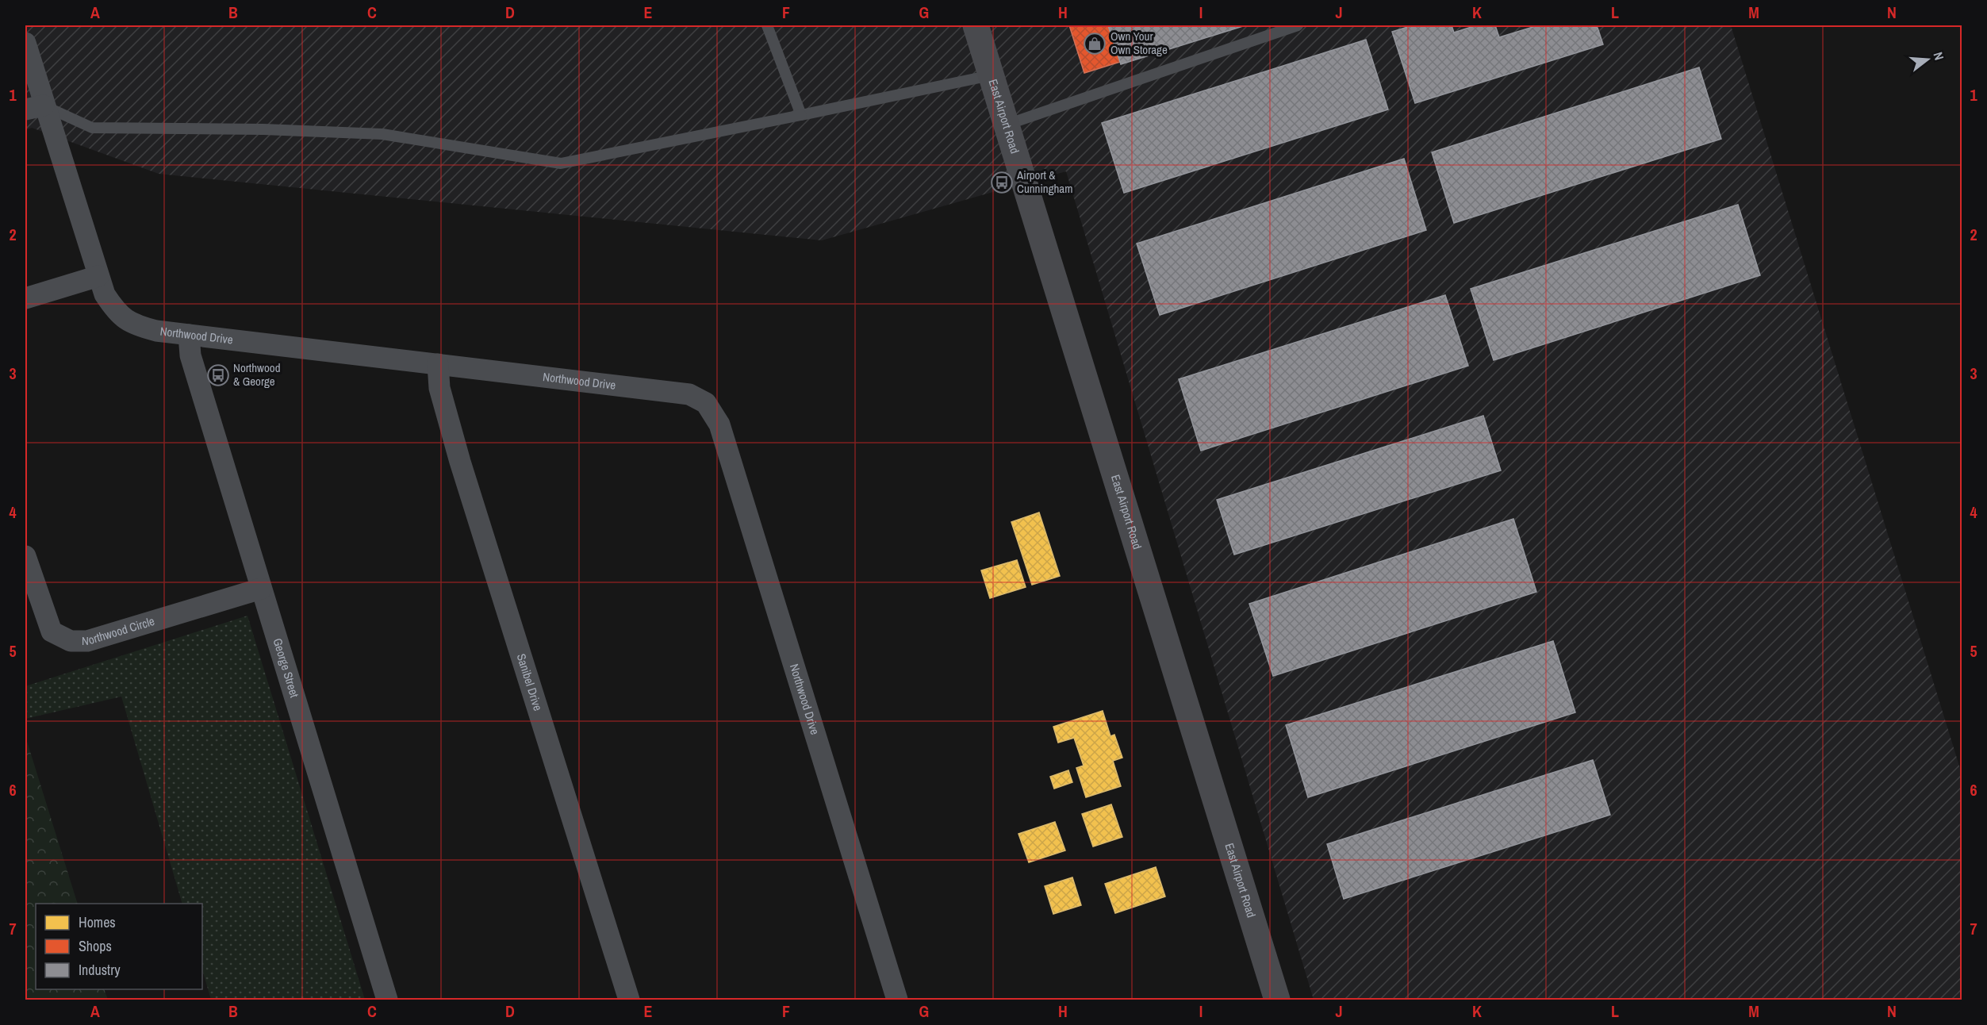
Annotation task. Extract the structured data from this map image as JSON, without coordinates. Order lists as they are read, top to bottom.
{
  "streets": {
    "street": [
      "East Airport Road",
      "Northwood Drive",
      "Northwood Circle",
      "George Street",
      "Sanibel Drive"
    ]
  },
  "crossings": [
    ["Northwood Drive", "George Street"],
    ["Northwood Drive", "Sanibel Drive"],
    ["Northwood Circle", "George Street"]
  ],
  "places": {
    "shop": ["Own Your Own Storage"],
    "bus stop": ["Airport & Cunningham", "Northwood & George"]
  },
  "legend": ["Homes", "Shops", "Industry"],
  "north": "right",
  "grid": {
    "columns": [
      "A",
      "B",
      "C",
      "D",
      "E",
      "F",
      "G",
      "H",
      "I",
      "J",
      "K",
      "L",
      "M",
      "N"
    ],
    "rows": [
      "1",
      "2",
      "3",
      "4",
      "5",
      "6",
      "7"
    ]
  }
}
